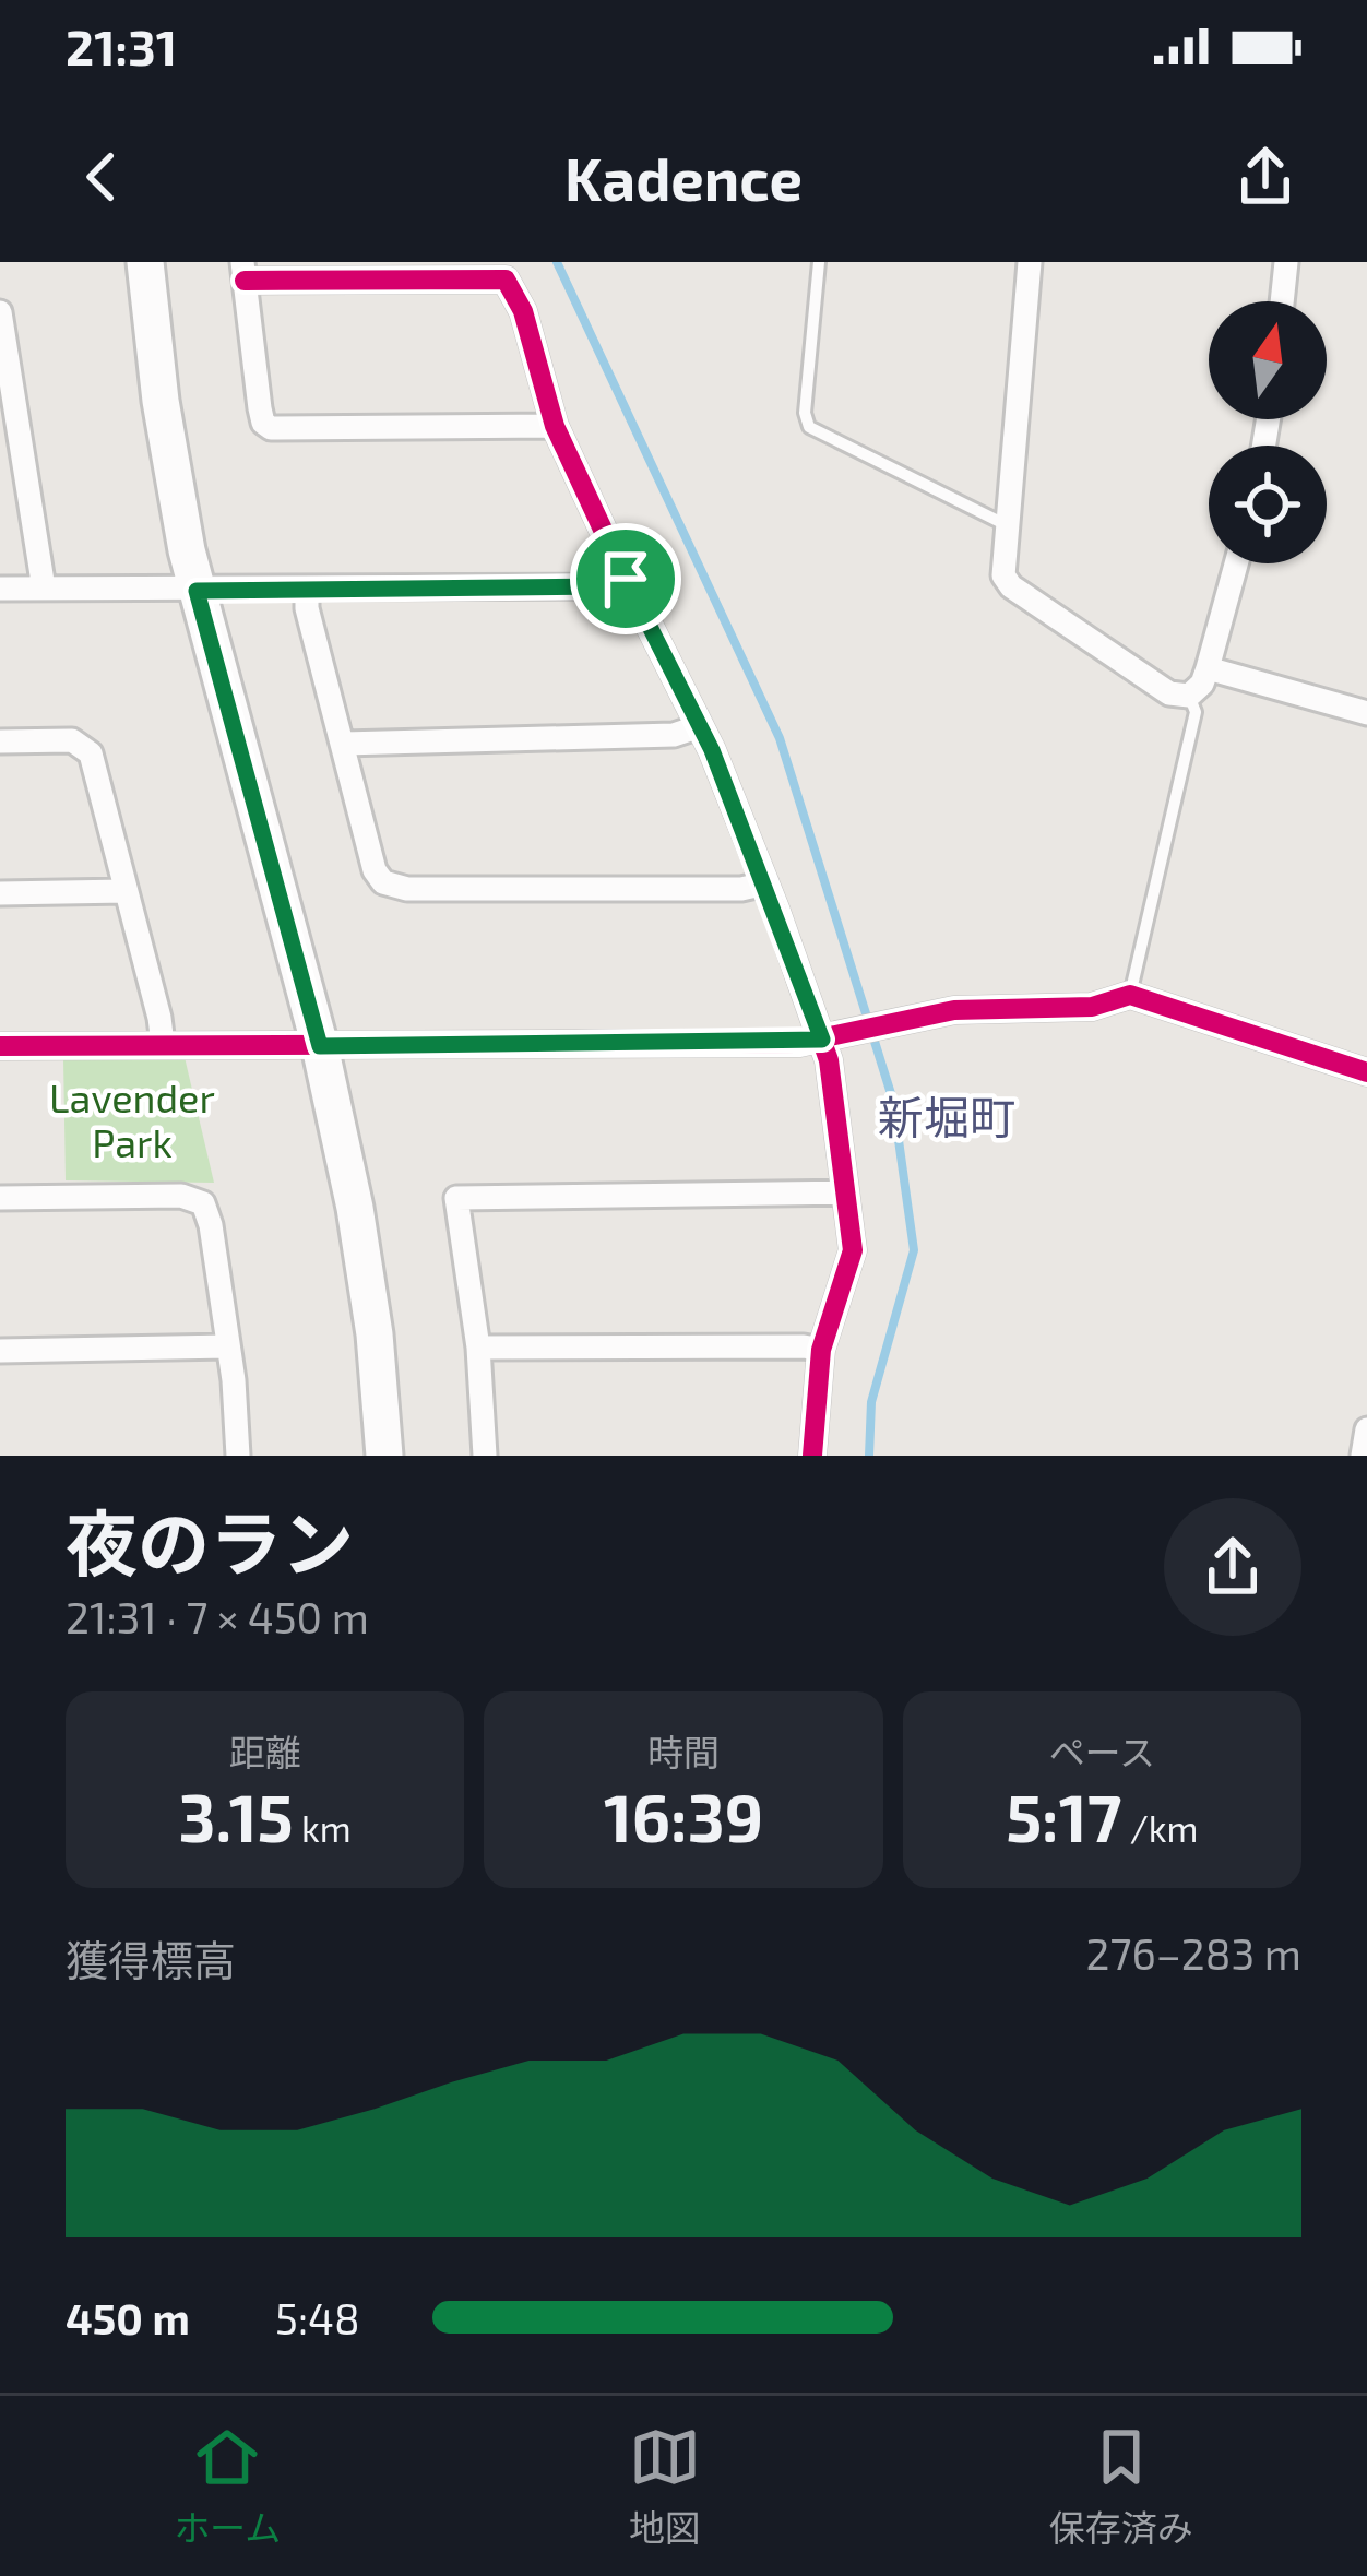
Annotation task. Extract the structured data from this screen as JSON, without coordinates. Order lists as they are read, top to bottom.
{
  "districts": ["新堀町"],
  "parks": ["Lavender Park"],
  "north": "top",
  "page": {
    "status": "21:31",
    "header": "Kadence",
    "heading": ["夜のラン", "21:31 · 7 × 450 m"],
    "stats": [
      ["距離", "3.15 km"],
      ["時間", "16:39"],
      ["ペース", "5:17 /km"]
    ],
    "chart": ["獲得標高", "276–283 m"],
    "list": [
      {
        "name": "450 m",
        "note": "5:48"
      }
    ],
    "tabs": ["ホーム", "地図", "保存済み"]
  }
}
